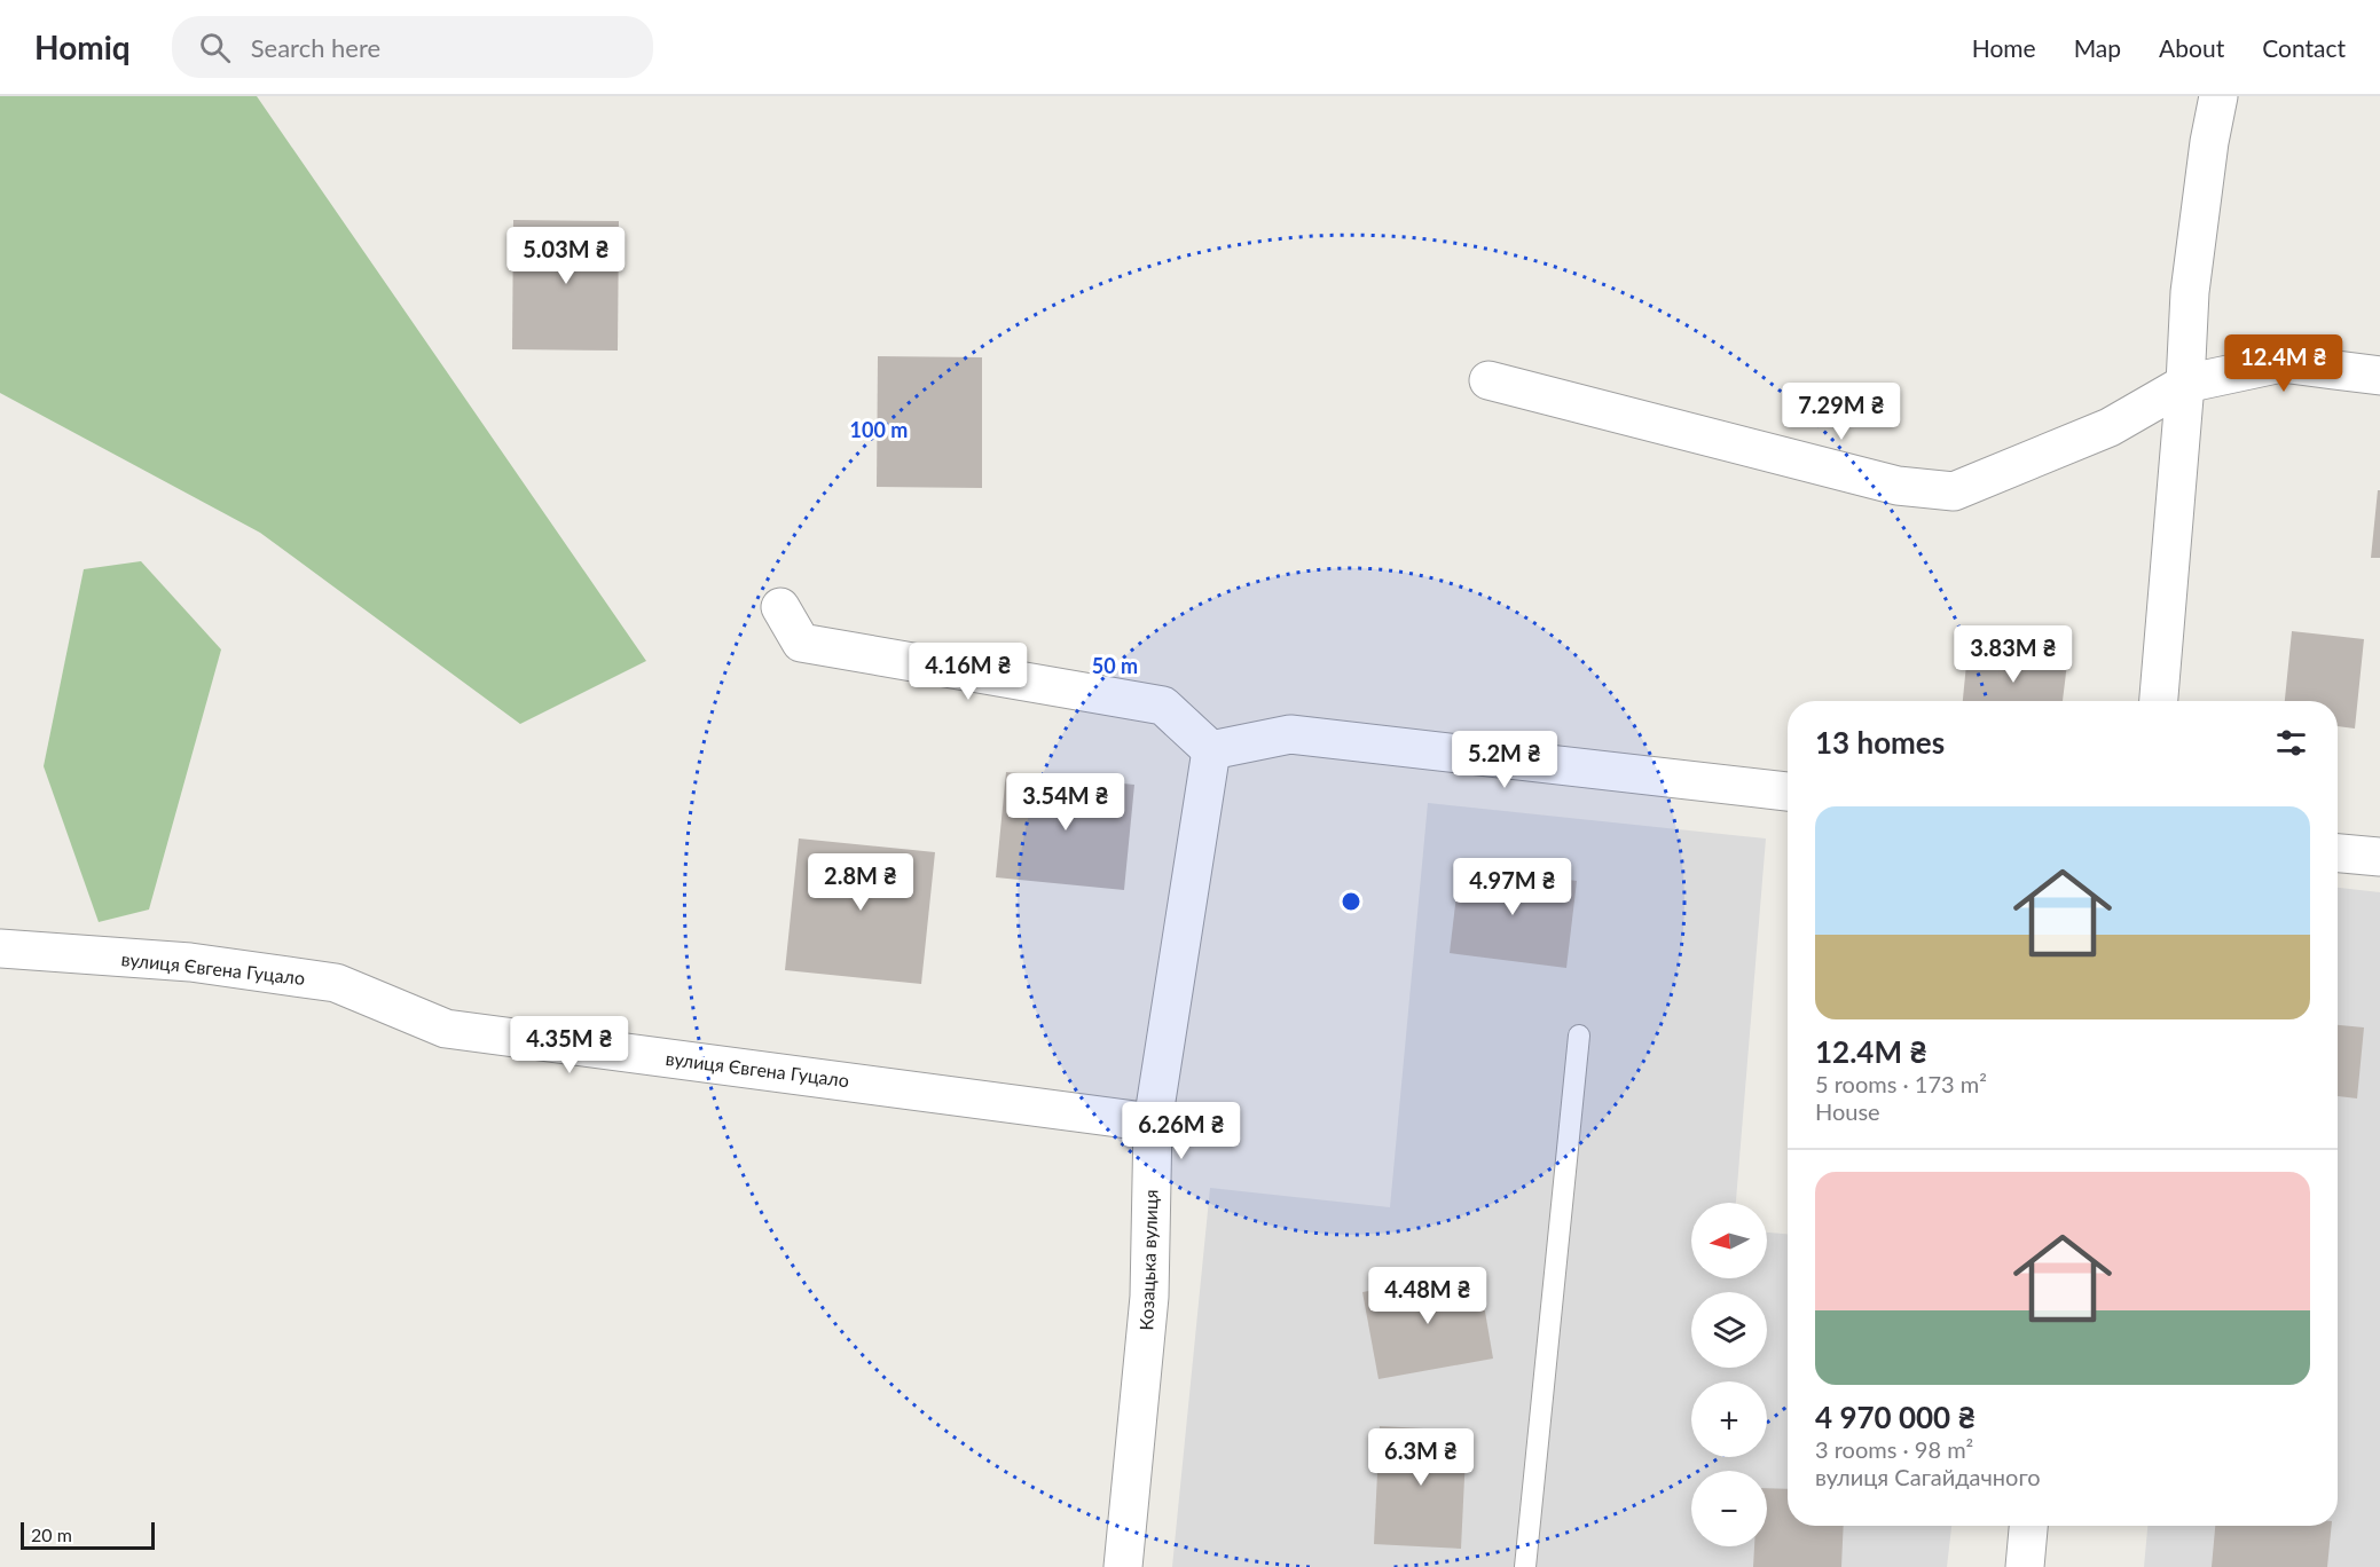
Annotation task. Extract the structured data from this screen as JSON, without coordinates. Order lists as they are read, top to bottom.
{
  "streets": {
    "street": ["вулиця Євгена Гуцало", "Козацька вулиця"]
  },
  "crossings": [
    ["вулиця Євгена Гуцало", "Козацька вулиця"]
  ],
  "scale_bar": "20 m",
  "north": "left",
  "page": {
    "header": "Homiq",
    "search": "Search here",
    "nav": [
      "Home",
      "Map",
      "About",
      "Contact"
    ],
    "price": [
      "5.03M ₴",
      "12.4M ₴",
      "7.29M ₴",
      "3.83M ₴",
      "4.16M ₴",
      "5.2M ₴",
      "3.54M ₴",
      "2.8M ₴",
      "4.97M ₴",
      "4.35M ₴",
      "6.26M ₴",
      "4.48M ₴",
      "6.3M ₴"
    ],
    "heading": "13 homes",
    "list": [
      {
        "name": "12.4M ₴",
        "note": "5 rooms · 173 m² · House"
      },
      {
        "name": "4 970 000 ₴",
        "note": "3 rooms · 98 m² · вулиця Сагайдачного"
      }
    ],
    "map_buttons": ["+", "−"],
    "scale": "20 m"
  },
  "rings": ["100 m", "50 m"]
}
